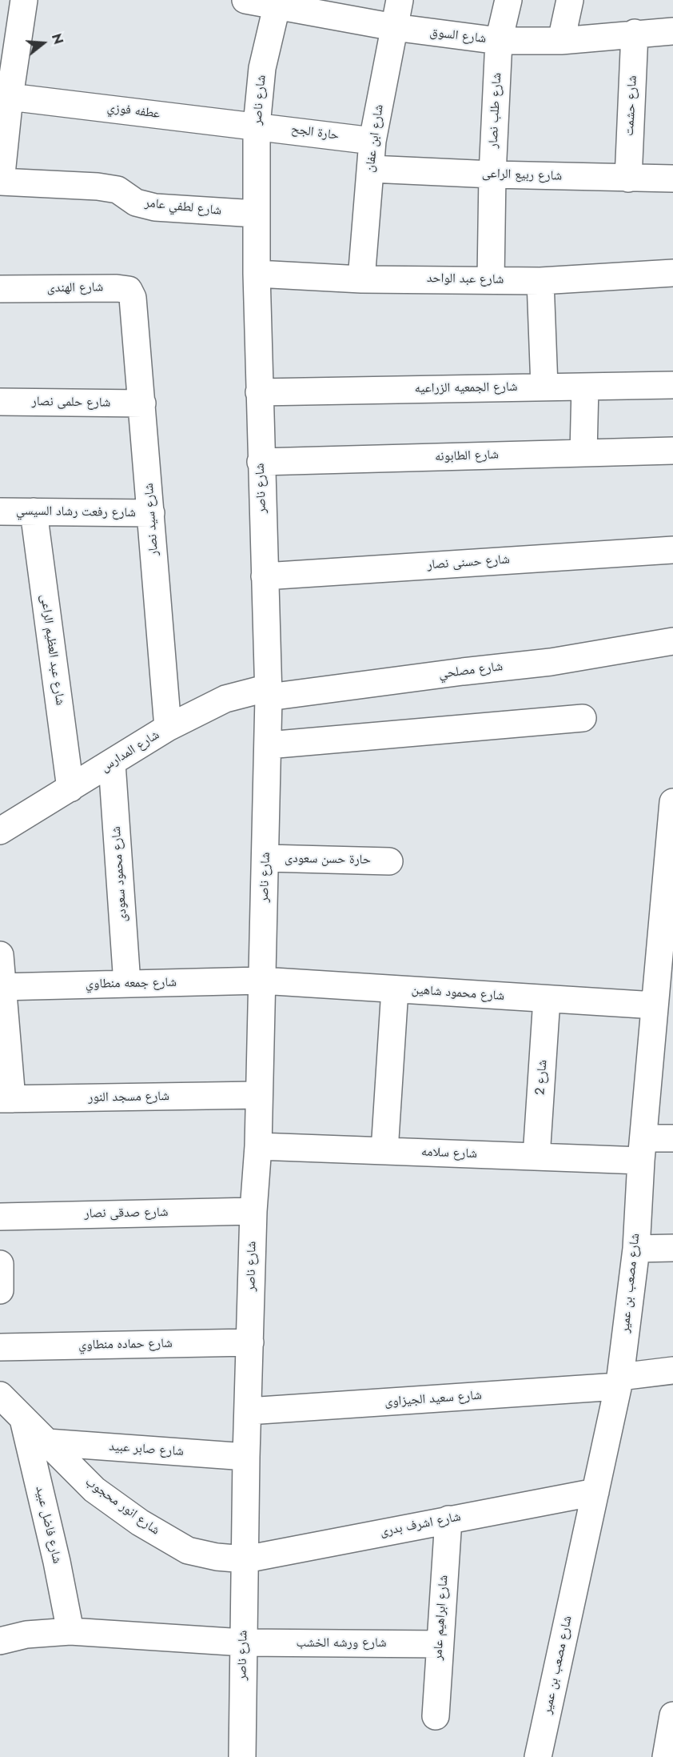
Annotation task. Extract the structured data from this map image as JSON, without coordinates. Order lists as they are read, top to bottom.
{
  "streets": {
    "street": [
      "شارع السوق",
      "شارع ناصر",
      "شارع حشمت",
      "شارع طلب نصار",
      "عطفه فوزي",
      "حارة الجح",
      "شارع ابن عفان",
      "شارع ربيع الراعى",
      "شارع لطفي عامر",
      "شارع عبد الواحد",
      "شارع الهندى",
      "شارع الجمعيه الزراعيه",
      "شارع حلمى نصار",
      "شارع الطابونه",
      "شارع رفعت رشاد السيسي",
      "شارع سيد نصار",
      "شارع حسنى نصار",
      "شارع عبد العظيم الراعى",
      "شارع مصلحي",
      "شارع المدارس",
      "حارة حسن سعودى",
      "شارع محمود سعودى",
      "شارع جمعه منطاوي",
      "شارع محمود شاهين",
      "شارع 2",
      "شارع مسجد النور",
      "شارع سلامه",
      "شارع صدقى نصار",
      "شارع مصعب بن عمير",
      "شارع حماده منطاوي",
      "شارع سعيد الجيزاوى",
      "شارع صابر عبيد",
      "شارع انور محجوب",
      "شارع فاضل عبيد",
      "شارع اشرف بدرى",
      "شارع ابراهيم عامر",
      "شارع ورشه الخشب"
    ]
  },
  "crossings": [
    ["شارع السوق", "شارع ناصر"],
    ["شارع السوق", "شارع حشمت"],
    ["شارع السوق", "شارع طلب نصار"],
    ["شارع السوق", "شارع ابن عفان"],
    ["شارع ناصر", "عطفه فوزي"],
    ["شارع ناصر", "حارة الجح"],
    ["شارع ناصر", "شارع لطفي عامر"],
    ["شارع ناصر", "شارع عبد الواحد"],
    ["شارع ناصر", "شارع الجمعيه الزراعيه"],
    ["شارع ناصر", "شارع الطابونه"],
    ["شارع ناصر", "شارع حسنى نصار"],
    ["شارع ناصر", "شارع مصلحي"],
    ["شارع ناصر", "شارع المدارس"],
    ["شارع ناصر", "حارة حسن سعودى"],
    ["شارع ناصر", "شارع جمعه منطاوي"],
    ["شارع ناصر", "شارع محمود شاهين"],
    ["شارع ناصر", "شارع مسجد النور"],
    ["شارع ناصر", "شارع سلامه"],
    ["شارع ناصر", "شارع صدقى نصار"],
    ["شارع ناصر", "شارع حماده منطاوي"],
    ["شارع ناصر", "شارع سعيد الجيزاوى"],
    ["شارع ناصر", "شارع صابر عبيد"],
    ["شارع ناصر", "شارع انور محجوب"],
    ["شارع ناصر", "شارع اشرف بدرى"],
    ["شارع ناصر", "شارع ورشه الخشب"],
    ["شارع حشمت", "شارع ربيع الراعى"],
    ["شارع طلب نصار", "شارع ربيع الراعى"],
    ["شارع طلب نصار", "شارع عبد الواحد"],
    ["عطفه فوزي", "حارة الجح"],
    ["حارة الجح", "شارع ابن عفان"],
    ["شارع ابن عفان", "شارع ربيع الراعى"],
    ["شارع ابن عفان", "شارع عبد الواحد"],
    ["شارع الهندى", "شارع سيد نصار"],
    ["شارع حلمى نصار", "شارع سيد نصار"],
    ["شارع رفعت رشاد السيسي", "شارع سيد نصار"],
    ["شارع رفعت رشاد السيسي", "شارع عبد العظيم الراعى"],
    ["شارع سيد نصار", "شارع المدارس"],
    ["شارع عبد العظيم الراعى", "شارع المدارس"],
    ["شارع مصلحي", "شارع المدارس"],
    ["شارع المدارس", "شارع محمود سعودى"],
    ["شارع محمود سعودى", "شارع جمعه منطاوي"],
    ["شارع جمعه منطاوي", "شارع محمود شاهين"],
    ["شارع محمود شاهين", "شارع 2"],
    ["شارع محمود شاهين", "شارع مصعب بن عمير"],
    ["شارع 2", "شارع سلامه"],
    ["شارع سلامه", "شارع مصعب بن عمير"],
    ["شارع مصعب بن عمير", "شارع سعيد الجيزاوى"],
    ["شارع مصعب بن عمير", "شارع اشرف بدرى"],
    ["شارع صابر عبيد", "شارع انور محجوب"],
    ["شارع انور محجوب", "شارع فاضل عبيد"],
    ["شارع انور محجوب", "شارع اشرف بدرى"],
    ["شارع اشرف بدرى", "شارع ابراهيم عامر"],
    ["شارع ابراهيم عامر", "شارع ورشه الخشب"]
  ],
  "north": "right"
}
